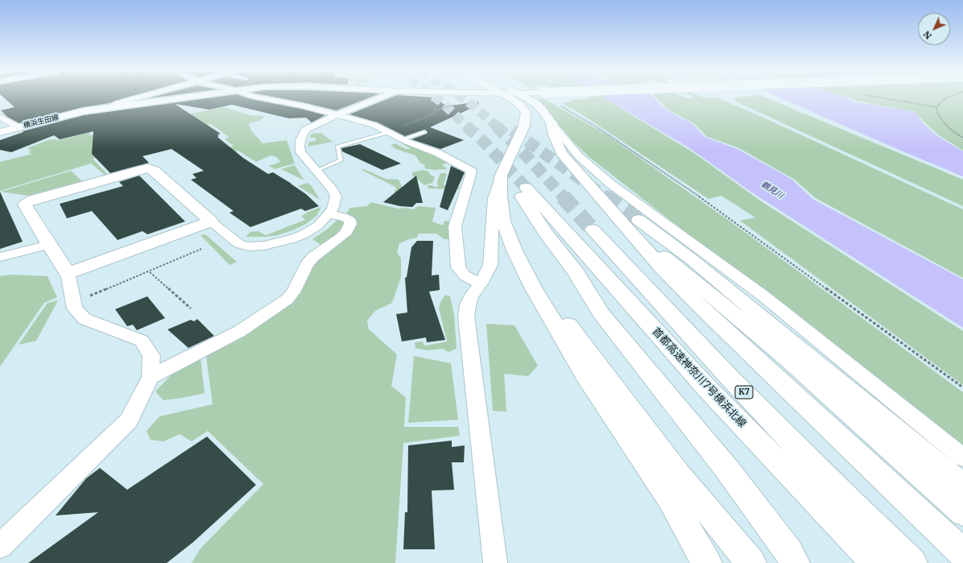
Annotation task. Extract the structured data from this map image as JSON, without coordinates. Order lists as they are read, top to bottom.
{
  "streets": {
    "main road": ["横浜生田線", "首都高速神奈川7号横浜北線", "K7"]
  },
  "water": ["鶴見川"],
  "north": "bottom left"
}
